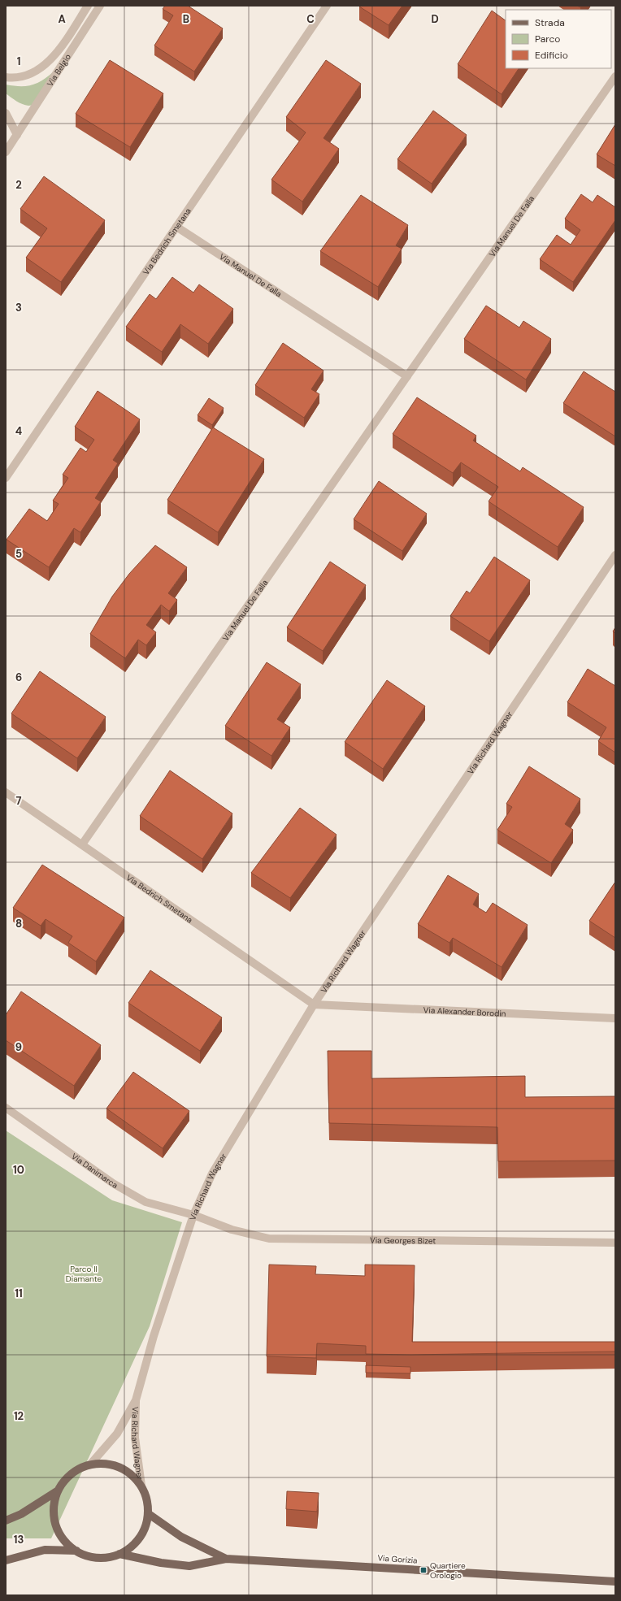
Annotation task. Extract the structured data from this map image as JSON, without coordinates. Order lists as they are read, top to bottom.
{
  "streets": {
    "main road": ["Via Gorizia"],
    "street": [
      "Via Belgio",
      "Via Manuel De Falla",
      "Via Bedrich Smetana",
      "Via Richard Wagner",
      "Via Alexander Borodin",
      "Via Danimarca",
      "Via Georges Bizet"
    ]
  },
  "crossings": [
    ["Via Manuel De Falla", "Via Bedrich Smetana"],
    ["Via Bedrich Smetana", "Via Richard Wagner"],
    ["Via Bedrich Smetana", "Via Alexander Borodin"],
    ["Via Richard Wagner", "Via Alexander Borodin"],
    ["Via Richard Wagner", "Via Danimarca"],
    ["Via Richard Wagner", "Via Georges Bizet"],
    ["Via Richard Wagner", "Via Gorizia"],
    ["Via Danimarca", "Via Georges Bizet"]
  ],
  "parks": ["Parco Il Diamante"],
  "places": {
    "transit": ["Quartiere Orologio"]
  },
  "legend": ["Strada", "Parco", "Edificio"],
  "grid": {
    "columns": [
      "A",
      "B",
      "C",
      "D"
    ],
    "rows": [
      "1",
      "2",
      "3",
      "4",
      "5",
      "6",
      "7",
      "8",
      "9",
      "10",
      "11",
      "12",
      "13"
    ]
  }
}
